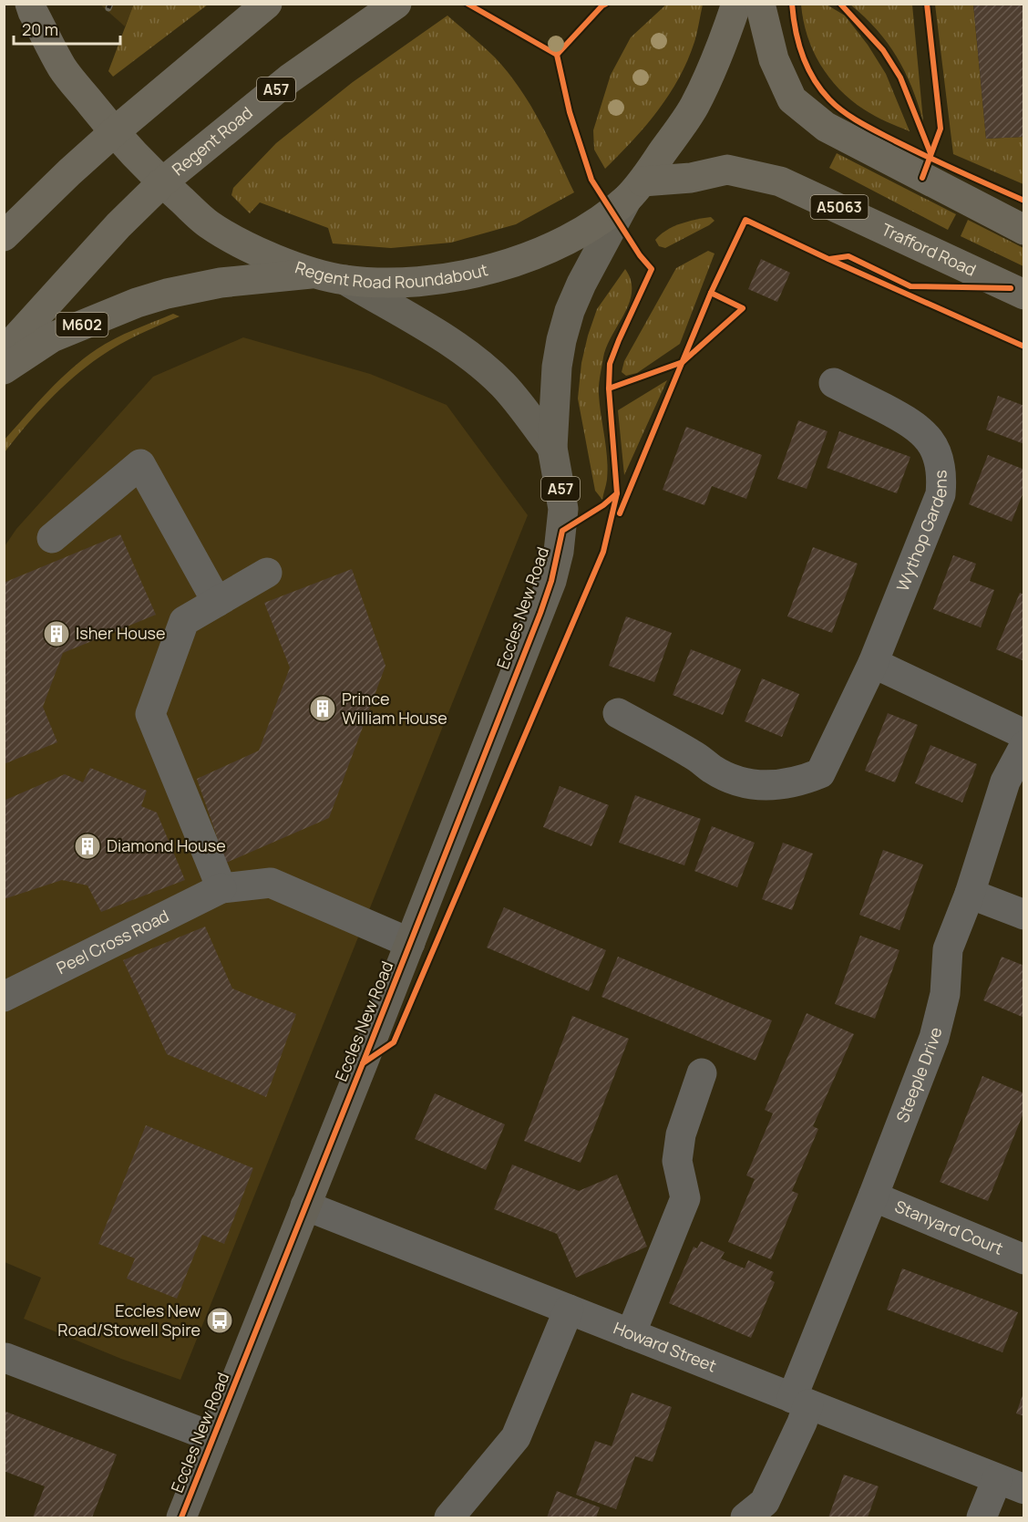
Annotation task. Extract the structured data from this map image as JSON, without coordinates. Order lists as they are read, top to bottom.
{
  "streets": {
    "highway": [
      "A57",
      "Regent Road",
      "A5063",
      "Trafford Road",
      "Regent Road Roundabout",
      "M602"
    ],
    "main road": ["Eccles New Road"],
    "street": [
      "Wythop Gardens",
      "Peel Cross Road",
      "Steeple Drive",
      "Stanyard Court",
      "Howard Street"
    ]
  },
  "crossings": [
    ["Regent Road", "Regent Road Roundabout"],
    ["Trafford Road", "Regent Road Roundabout"],
    ["Trafford Road", "Eccles New Road"],
    ["Regent Road Roundabout", "M602"],
    ["Regent Road Roundabout", "Eccles New Road"],
    ["Eccles New Road", "Peel Cross Road"],
    ["Eccles New Road", "Howard Street"],
    ["Steeple Drive", "Stanyard Court"],
    ["Steeple Drive", "Howard Street"]
  ],
  "places": {
    "building": ["Isher House", "Prince William House", "Diamond House"],
    "bus stop": ["Eccles New Road/Stowell Spire"]
  },
  "scale_bar": "20 m"
}
